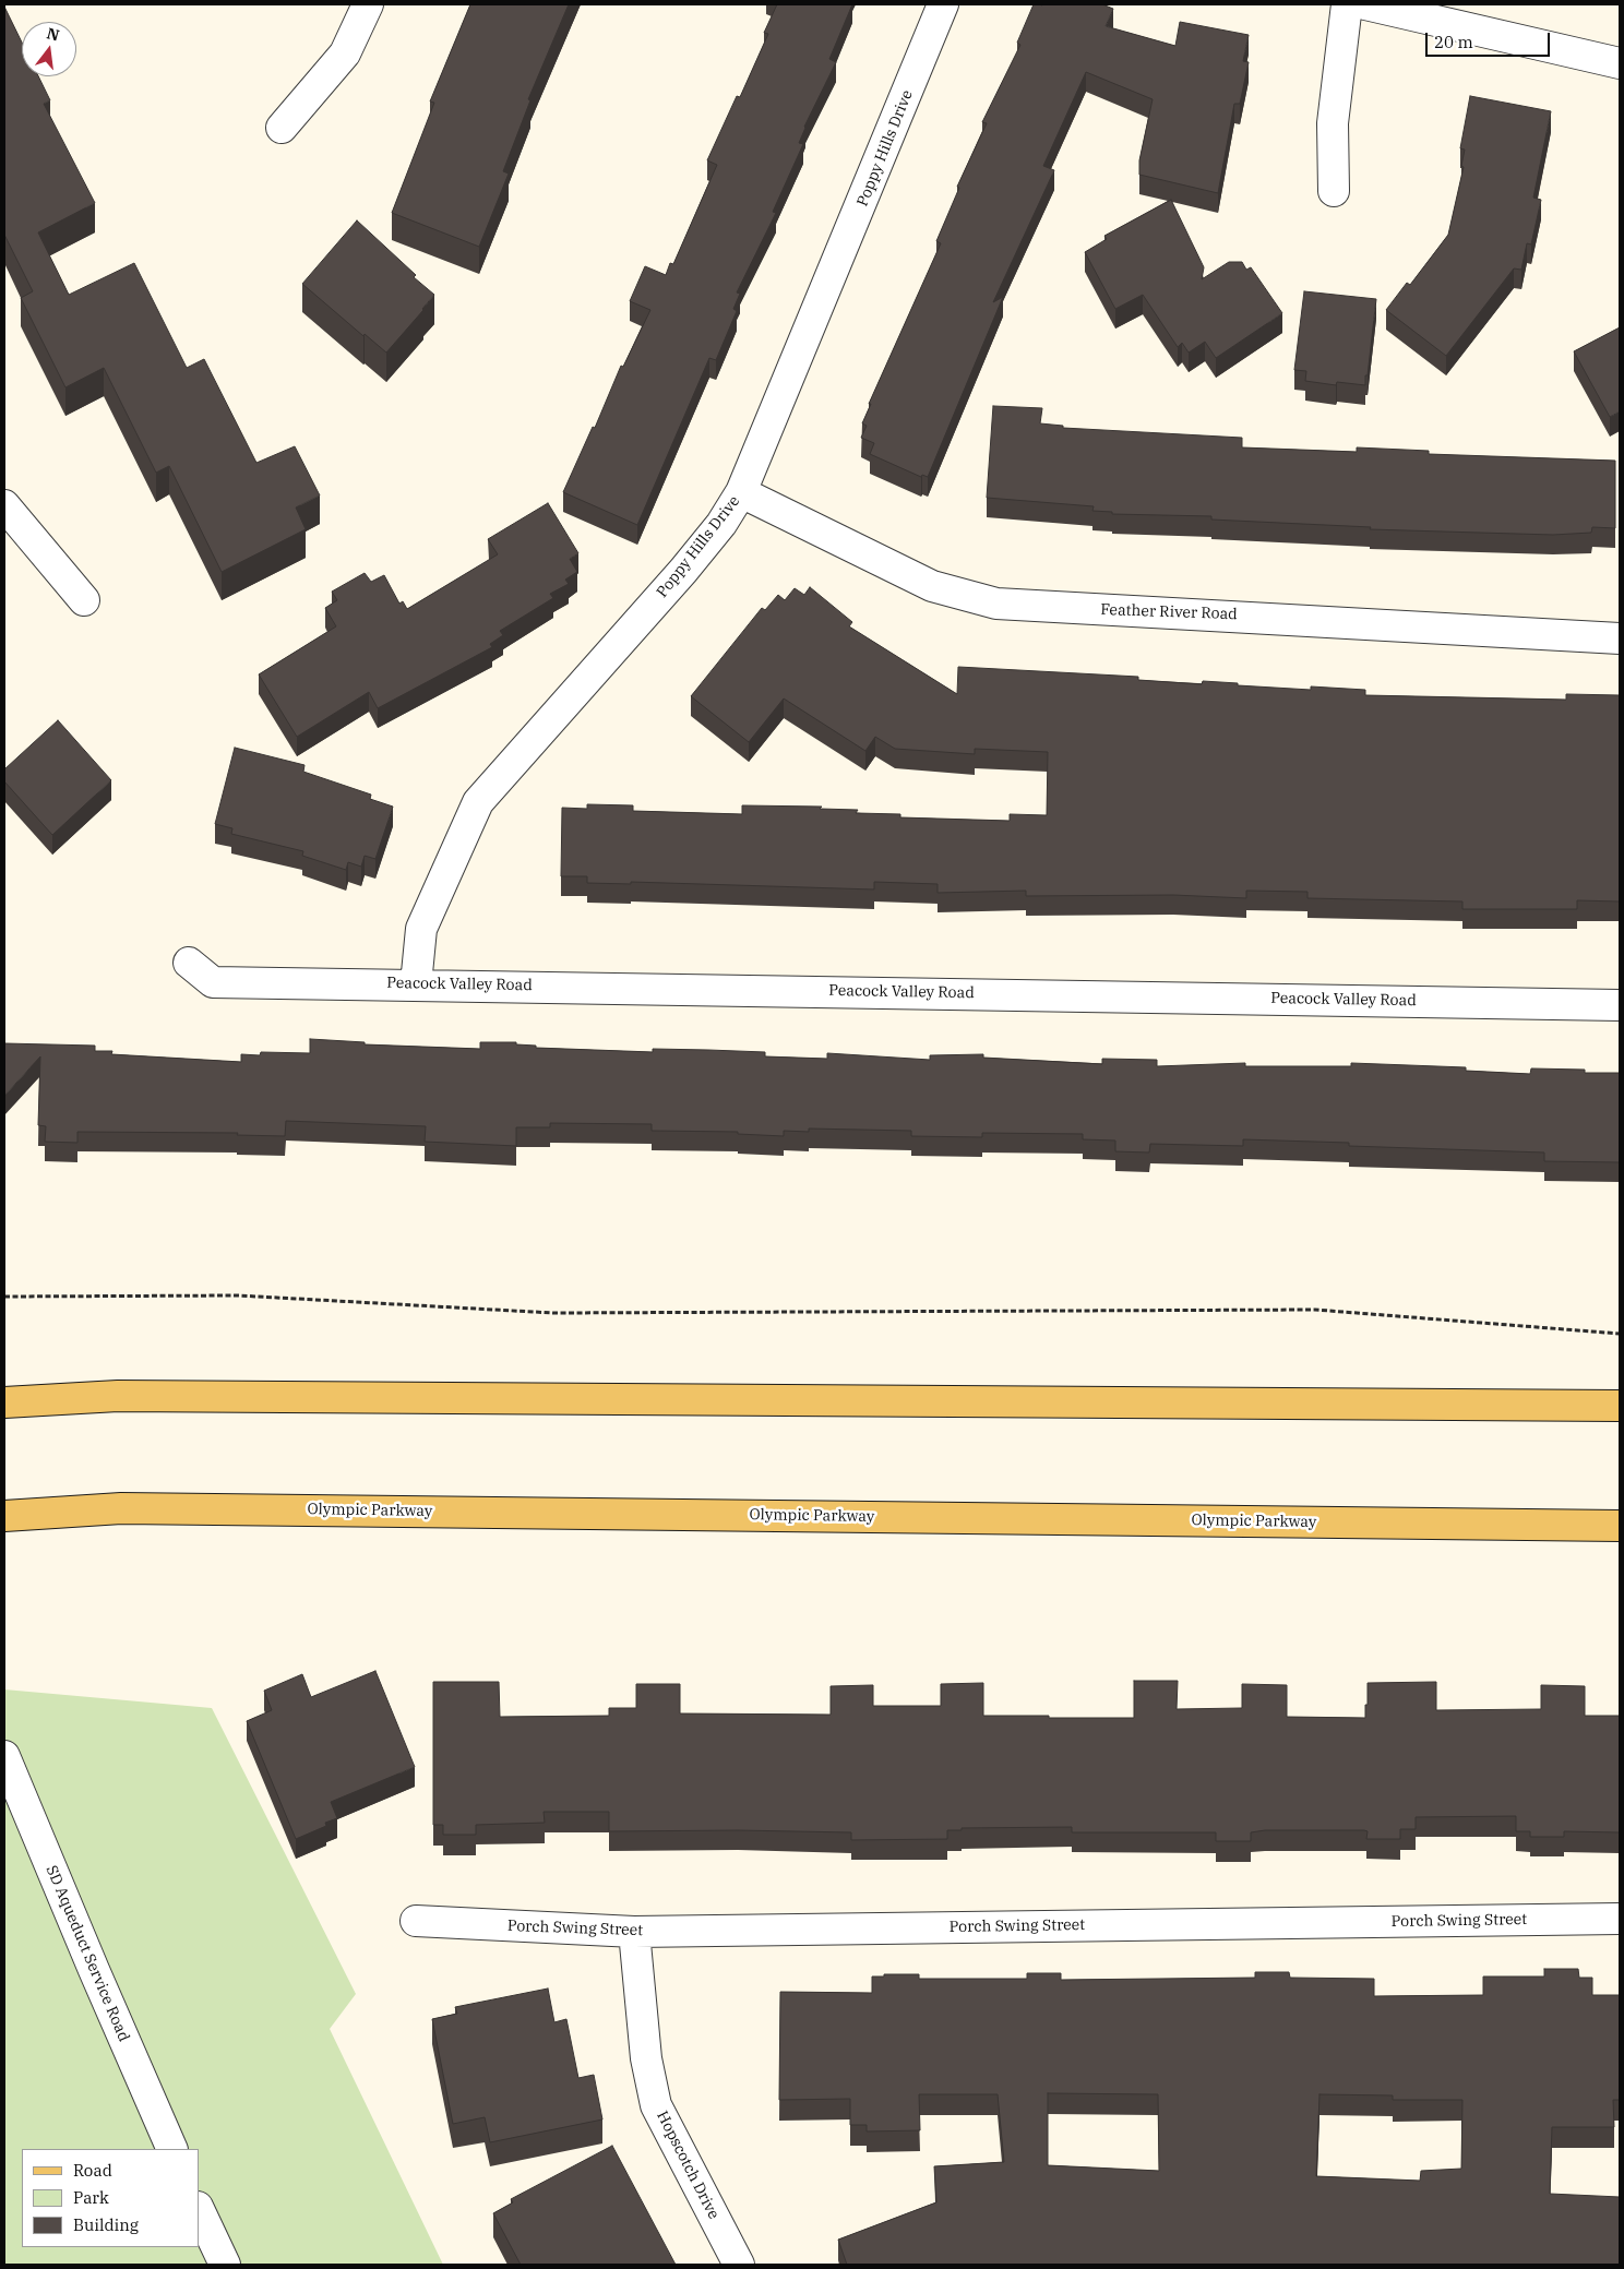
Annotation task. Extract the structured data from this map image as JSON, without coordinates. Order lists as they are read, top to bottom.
{
  "streets": {
    "main road": ["Olympic Parkway"],
    "street": [
      "Poppy Hills Drive",
      "Feather River Road",
      "Peacock Valley Road",
      "Porch Swing Street",
      "SD Aqueduct Service Road",
      "Hopscotch Drive"
    ]
  },
  "crossings": [
    ["Poppy Hills Drive", "Feather River Road"],
    ["Poppy Hills Drive", "Peacock Valley Road"],
    ["Porch Swing Street", "Hopscotch Drive"]
  ],
  "legend": ["Road", "Park", "Building"],
  "scale_bar": "20 m",
  "north": "top"
}
